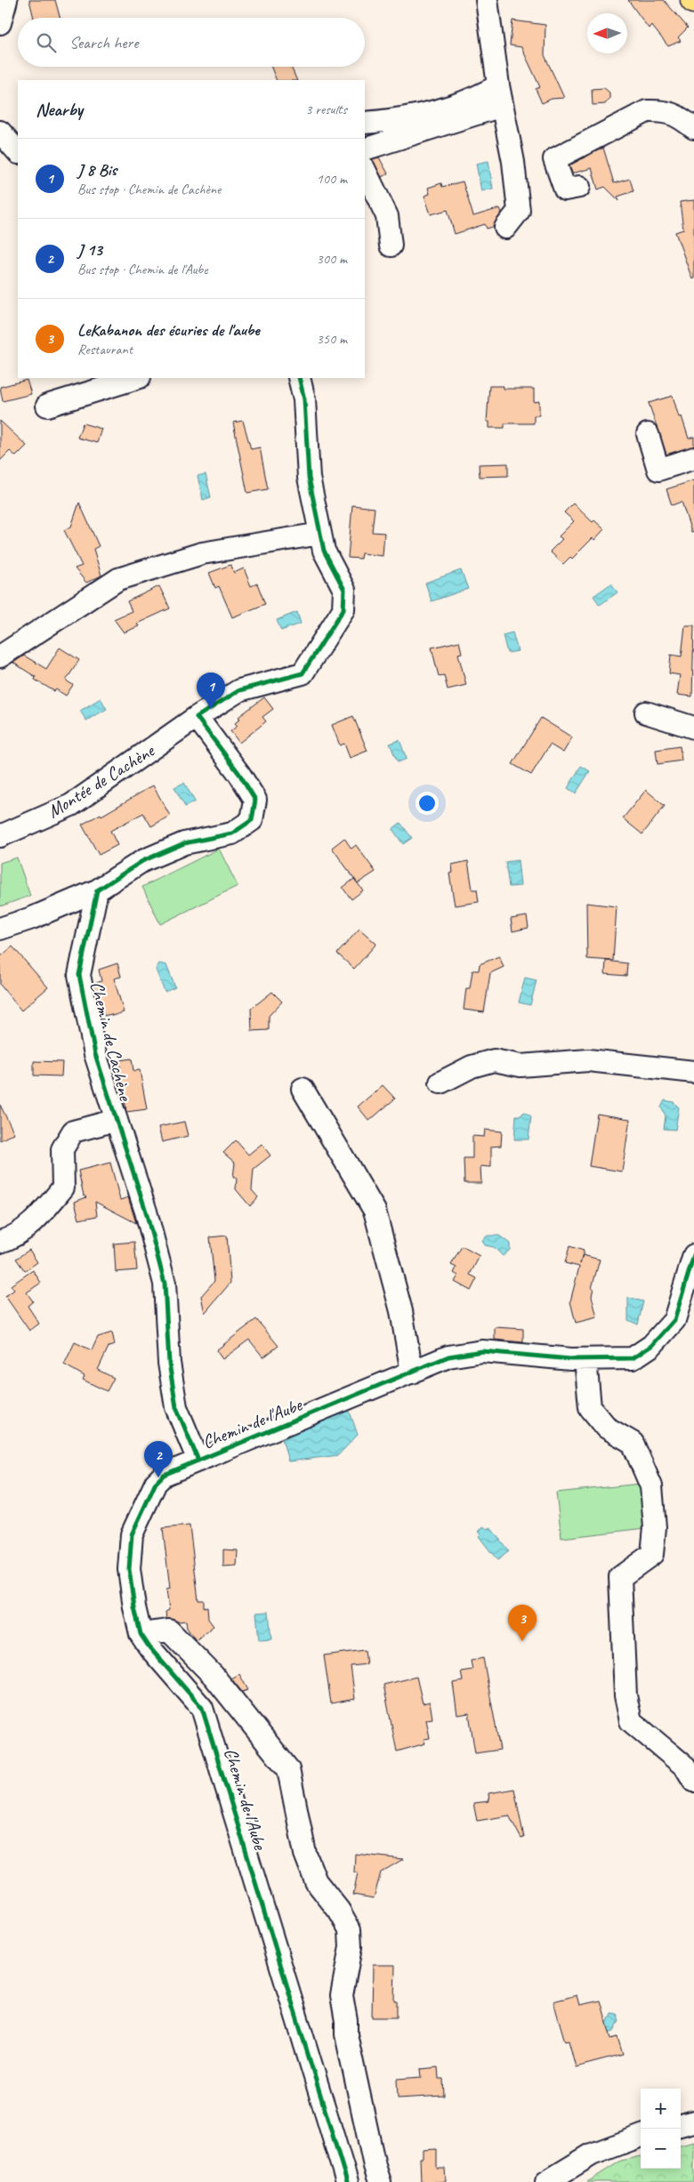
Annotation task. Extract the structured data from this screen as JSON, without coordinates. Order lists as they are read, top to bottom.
{
  "streets": {
    "street": ["Montée de Cachène", "Chemin de Cachène", "Chemin de l'Aube"]
  },
  "crossings": [
    ["Chemin de Cachène", "Chemin de l'Aube"]
  ],
  "north": "left",
  "page": {
    "search": "Search here",
    "heading": ["Nearby", "3 results"],
    "list": [
      {
        "mark": "1",
        "name": "J 8 Bis",
        "note": "Bus stop · Chemin de Cachène",
        "value": "100 m"
      },
      {
        "mark": "2",
        "name": "J 13",
        "note": "Bus stop · Chemin de l'Aube",
        "value": "300 m"
      },
      {
        "mark": "3",
        "name": "LeKabanon des écuries de l'aube",
        "note": "Restaurant",
        "value": "350 m"
      }
    ],
    "pins": ["1", "2", "3"],
    "map_buttons": ["+", "−"]
  }
}
